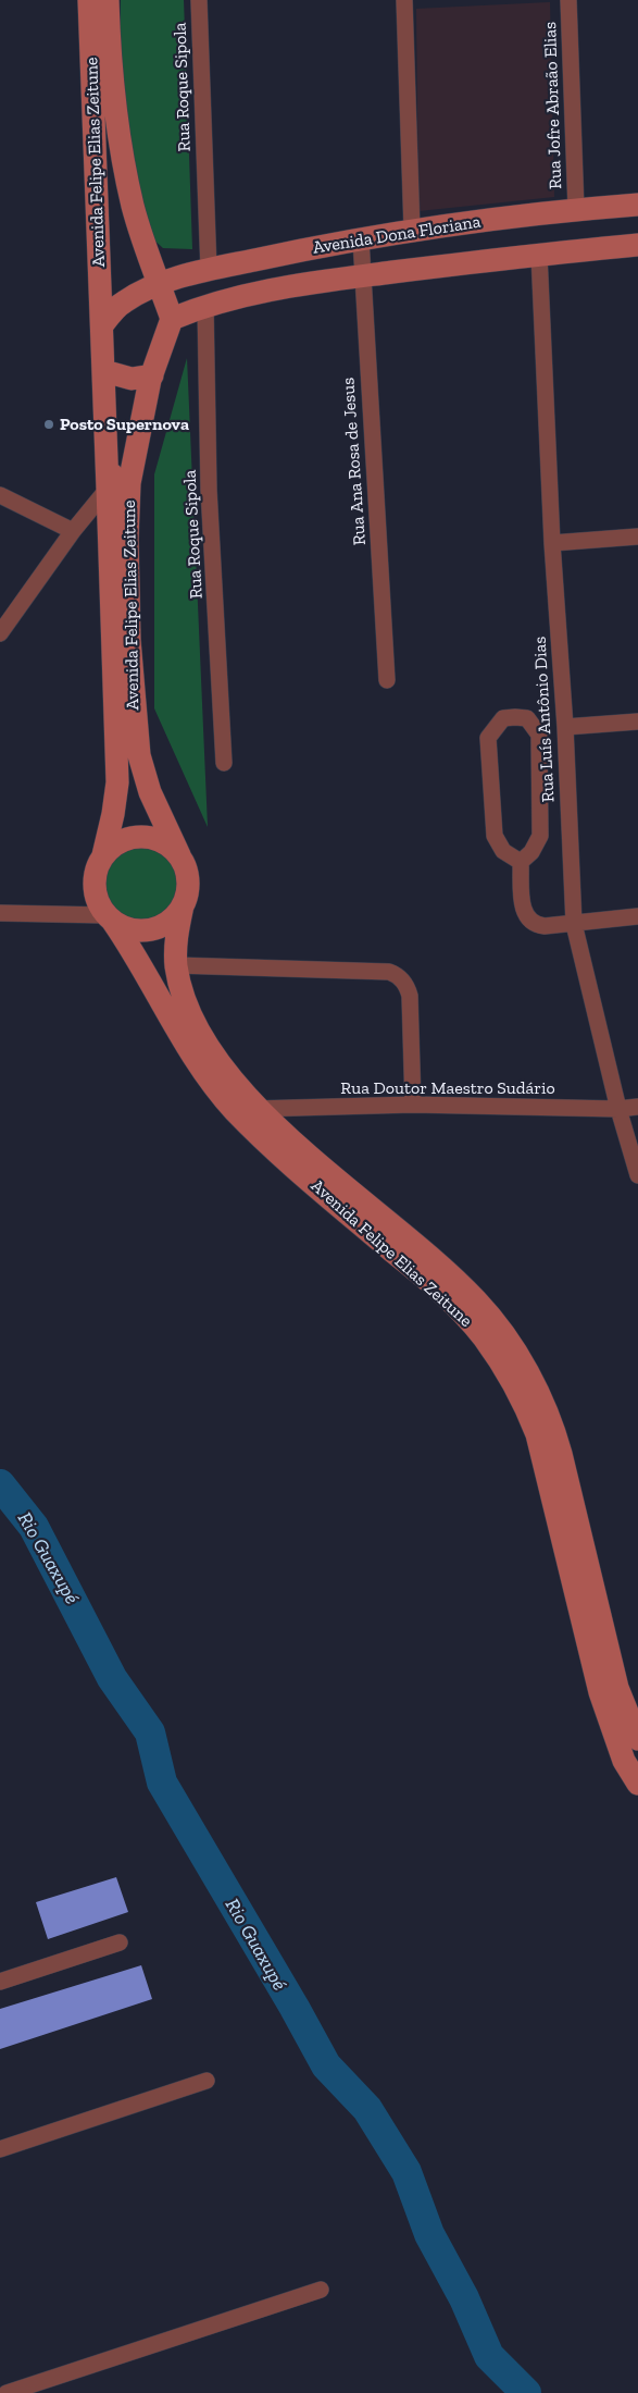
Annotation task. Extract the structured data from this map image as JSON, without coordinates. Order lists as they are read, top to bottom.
{
  "streets": {
    "main road": ["Avenida Felipe Elias Zeitune", "Avenida Dona Floriana"],
    "street": [
      "Rua Roque Sipola",
      "Rua Jofre Abraão Elias",
      "Rua Ana Rosa de Jesus",
      "Rua Luís Antônio Dias",
      "Rua Doutor Maestro Sudário"
    ]
  },
  "crossings": [
    ["Rua Roque Sipola", "Avenida Dona Floriana"],
    ["Rua Jofre Abraão Elias", "Avenida Dona Floriana"],
    ["Avenida Felipe Elias Zeitune", "Avenida Dona Floriana"],
    ["Avenida Felipe Elias Zeitune", "Rua Doutor Maestro Sudário"],
    ["Avenida Dona Floriana", "Rua Ana Rosa de Jesus"],
    ["Avenida Dona Floriana", "Rua Luís Antônio Dias"],
    ["Rua Luís Antônio Dias", "Rua Doutor Maestro Sudário"]
  ],
  "water": ["Rio Guaxupé"],
  "places": ["Posto Supernova"]
}
